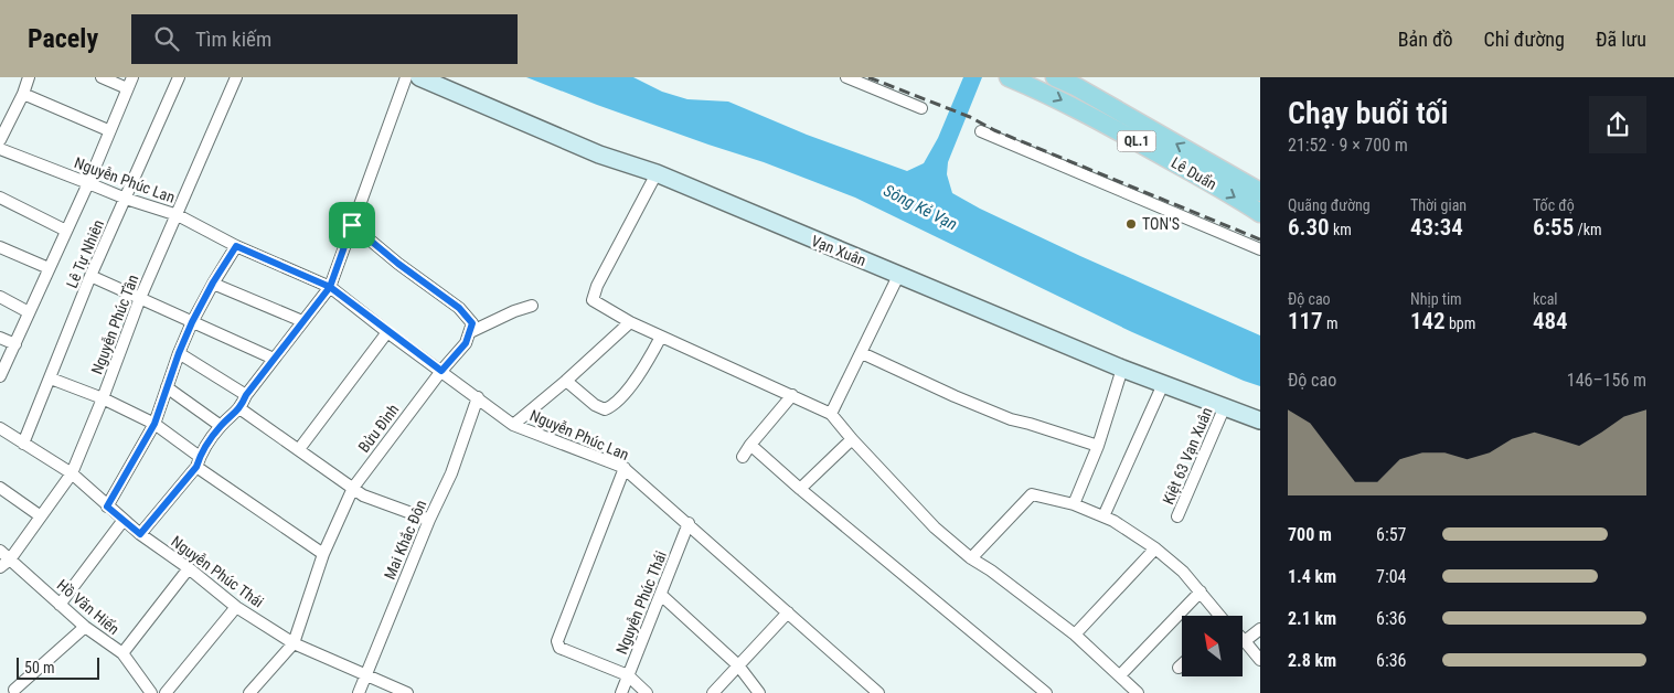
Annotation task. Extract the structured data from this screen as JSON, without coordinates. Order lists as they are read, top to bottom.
{
  "streets": {
    "main road": ["QL.1", "Lê Duẩn"],
    "street": [
      "Nguyễn Phúc Lan",
      "Vạn Xuân",
      "Lê Tự Nhiên",
      "Nguyễn Phúc Tần",
      "Bửu Đình",
      "Kiệt 63 Vạn Xuân",
      "Mai Khắc Đôn",
      "Nguyễn Phúc Thái",
      "Hồ Văn Hiến"
    ]
  },
  "crossings": [
    ["Nguyễn Phúc Lan", "Lê Tự Nhiên"],
    ["Nguyễn Phúc Lan", "Nguyễn Phúc Tần"],
    ["Nguyễn Phúc Lan", "Bửu Đình"],
    ["Nguyễn Phúc Lan", "Mai Khắc Đôn"],
    ["Nguyễn Phúc Lan", "Nguyễn Phúc Thái"],
    ["Vạn Xuân", "Kiệt 63 Vạn Xuân"],
    ["Lê Tự Nhiên", "Nguyễn Phúc Thái"],
    ["Nguyễn Phúc Tần", "Nguyễn Phúc Thái"],
    ["Nguyễn Phúc Tần", "Hồ Văn Hiến"],
    ["Bửu Đình", "Nguyễn Phúc Thái"],
    ["Mai Khắc Đôn", "Nguyễn Phúc Thái"]
  ],
  "water": ["Sông Kẻ Vạn"],
  "places": ["TON'S"],
  "scale_bar": "50 m",
  "north": "top left",
  "page": {
    "header": "Pacely",
    "search": "Tìm kiếm",
    "nav": ["Bản đồ", "Chỉ đường", "Đã lưu"],
    "heading": ["Chạy buổi tối", "21:52 · 9 × 700 m"],
    "stats": [
      ["Quãng đường", "6.30 km"],
      ["Thời gian", "43:34"],
      ["Tốc độ", "6:55 /km"],
      ["Độ cao", "117 m"],
      ["Nhịp tim", "142 bpm"],
      ["kcal", "484"]
    ],
    "chart": ["Độ cao", "146–156 m"],
    "list": [
      {
        "name": "700 m",
        "note": "6:57"
      },
      {
        "name": "1.4 km",
        "note": "7:04"
      },
      {
        "name": "2.1 km",
        "note": "6:36"
      },
      {
        "name": "2.8 km",
        "note": "6:36"
      }
    ],
    "scale": "50 m"
  }
}
